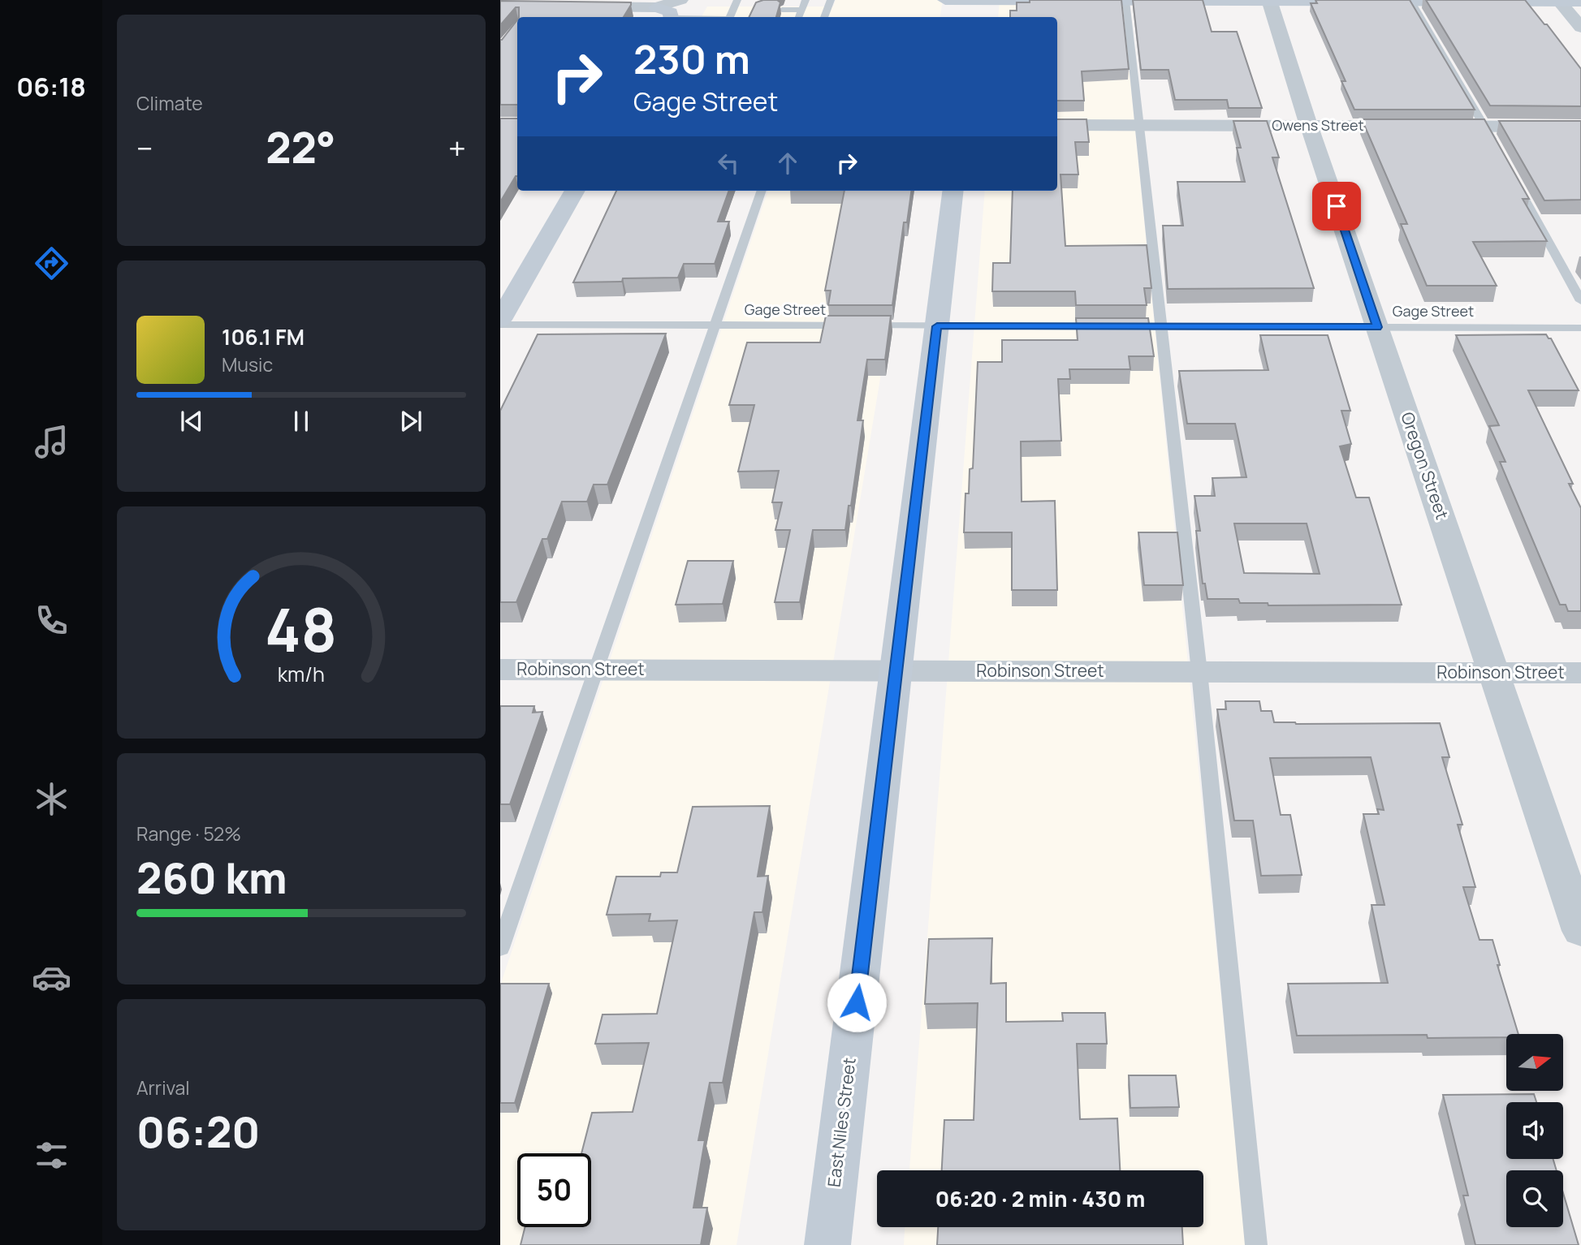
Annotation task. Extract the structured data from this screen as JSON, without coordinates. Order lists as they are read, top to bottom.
{
  "streets": {
    "main road": ["East Niles Street"],
    "street": ["Owens Street", "Oregon Street", "Robinson Street"],
    "lane": ["Gage Street"]
  },
  "crossings": [
    ["Owens Street", "Oregon Street"],
    ["Gage Street", "Oregon Street"],
    ["Gage Street", "East Niles Street"],
    ["Oregon Street", "Robinson Street"],
    ["Robinson Street", "East Niles Street"]
  ],
  "north": "right",
  "page": {
    "tabs": "06:18",
    "tile": [
      "Climate",
      ["Range · 52%", "260 km"],
      ["Arrival", "06:20"]
    ],
    "turn": ["230 m", "Gage Street"],
    "heat": ["−", "22°", "+"],
    "song": ["106.1 FM", "Music"],
    "limit": "50",
    "trip": "06:20 · 2 min · 430 m",
    "gauge": ["48", "km/h"]
  }
}
